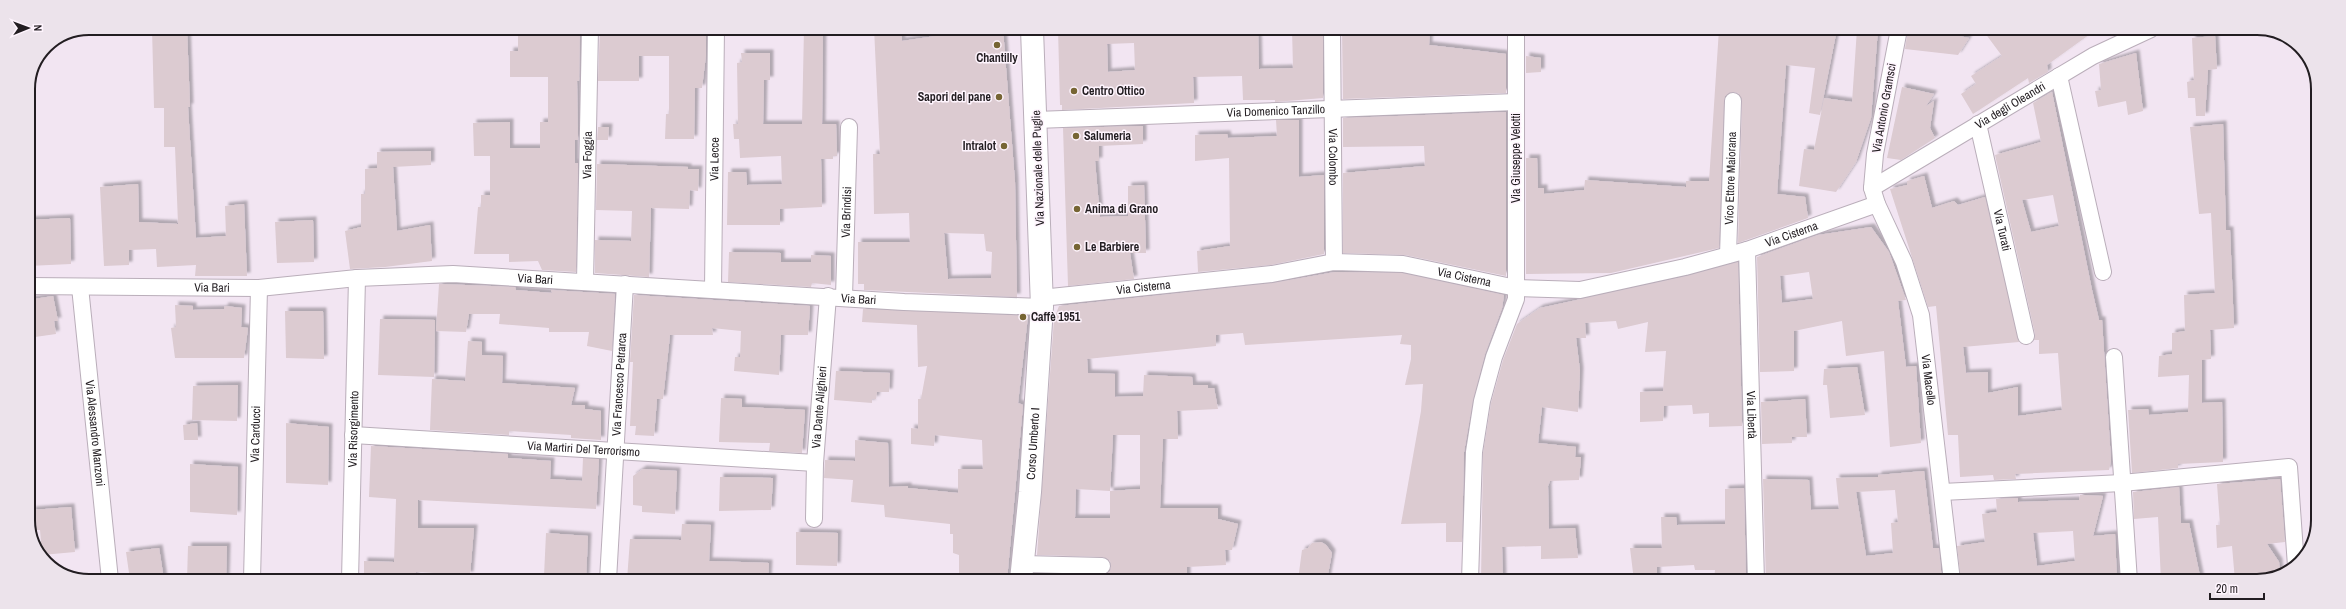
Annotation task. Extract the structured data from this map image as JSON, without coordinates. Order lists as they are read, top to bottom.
{
  "streets": {
    "main road": ["Via Nazionale delle Puglie", "Corso Umberto I"],
    "street": [
      "Via degli Oleandri",
      "Via Antonio Gramsci",
      "Via Domenico Tanzillo",
      "Via Foggia",
      "Via Colombo",
      "Via Giuseppe Velotti",
      "Via Lecce",
      "Vico Ettore Maiorana",
      "Via Brindisi",
      "Via Turati",
      "Via Cisterna",
      "Via Bari",
      "Via Macello",
      "Via Francesco Petrarca",
      "Via Dante Alighieri",
      "Via Libertà",
      "Via Risorgimento",
      "Via Alessandro Manzoni",
      "Via Carducci",
      "Via Martiri Del Terrorismo"
    ]
  },
  "crossings": [
    ["Via degli Oleandri", "Via Antonio Gramsci"],
    ["Via degli Oleandri", "Via Turati"],
    ["Via degli Oleandri", "Via Macello"],
    ["Via Antonio Gramsci", "Via Macello"],
    ["Via Domenico Tanzillo", "Via Colombo"],
    ["Via Domenico Tanzillo", "Via Giuseppe Velotti"],
    ["Via Domenico Tanzillo", "Via Nazionale delle Puglie"],
    ["Via Foggia", "Via Bari"],
    ["Via Colombo", "Via Cisterna"],
    ["Via Giuseppe Velotti", "Via Cisterna"],
    ["Via Lecce", "Via Bari"],
    ["Via Nazionale delle Puglie", "Via Cisterna"],
    ["Via Nazionale delle Puglie", "Via Bari"],
    ["Via Nazionale delle Puglie", "Corso Umberto I"],
    ["Vico Ettore Maiorana", "Via Cisterna"],
    ["Via Brindisi", "Via Bari"],
    ["Via Cisterna", "Via Bari"],
    ["Via Cisterna", "Via Macello"],
    ["Via Cisterna", "Via Libertà"],
    ["Via Cisterna", "Corso Umberto I"],
    ["Via Bari", "Via Francesco Petrarca"],
    ["Via Bari", "Via Dante Alighieri"],
    ["Via Bari", "Via Risorgimento"],
    ["Via Bari", "Via Alessandro Manzoni"],
    ["Via Bari", "Via Carducci"],
    ["Via Bari", "Corso Umberto I"],
    ["Via Francesco Petrarca", "Via Martiri Del Terrorismo"],
    ["Via Dante Alighieri", "Via Martiri Del Terrorismo"],
    ["Via Risorgimento", "Via Martiri Del Terrorismo"]
  ],
  "places": [
    "Chantilly",
    "Centro Ottico",
    "Sapori del pane",
    "Salumeria",
    "Intralot",
    "Anima di Grano",
    "Le Barbiere",
    "Caffè 1951"
  ],
  "scale_bar": "20 m",
  "north": "right"
}
